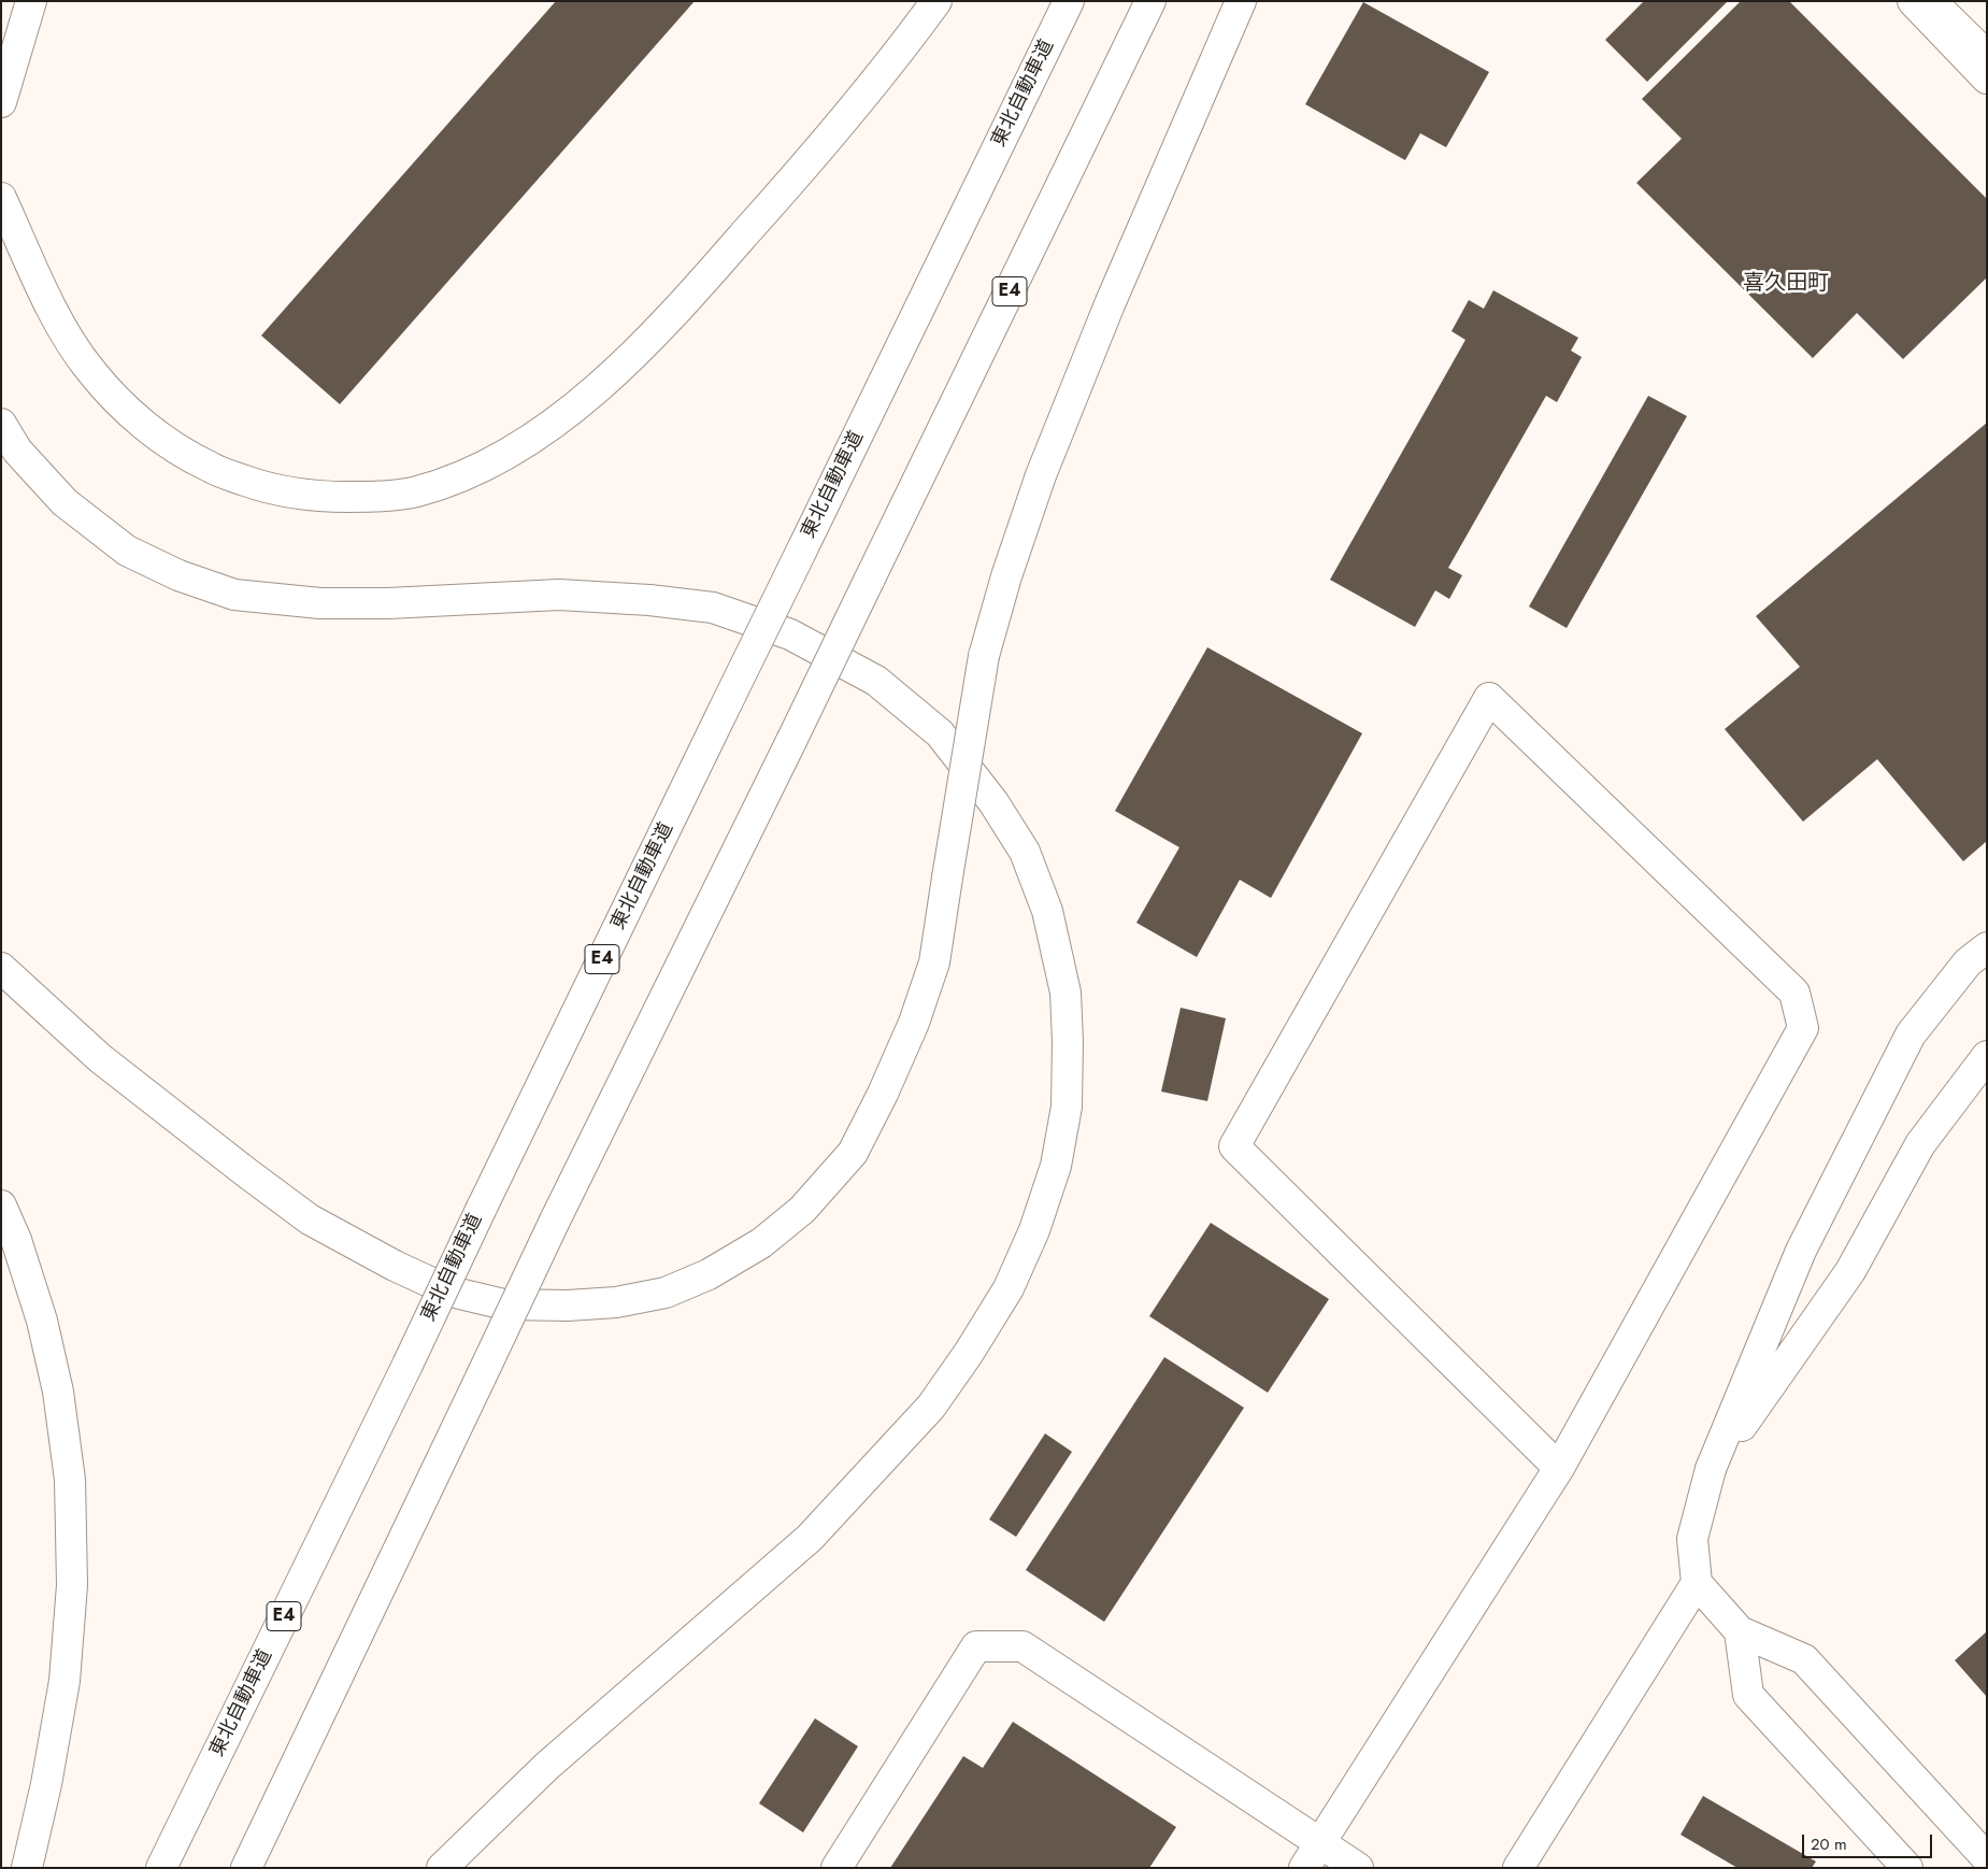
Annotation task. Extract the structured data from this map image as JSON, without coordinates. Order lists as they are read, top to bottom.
{
  "streets": {
    "main road": ["東北自動車道", "E4"]
  },
  "districts": ["喜久田町"],
  "scale_bar": "20 m"
}
